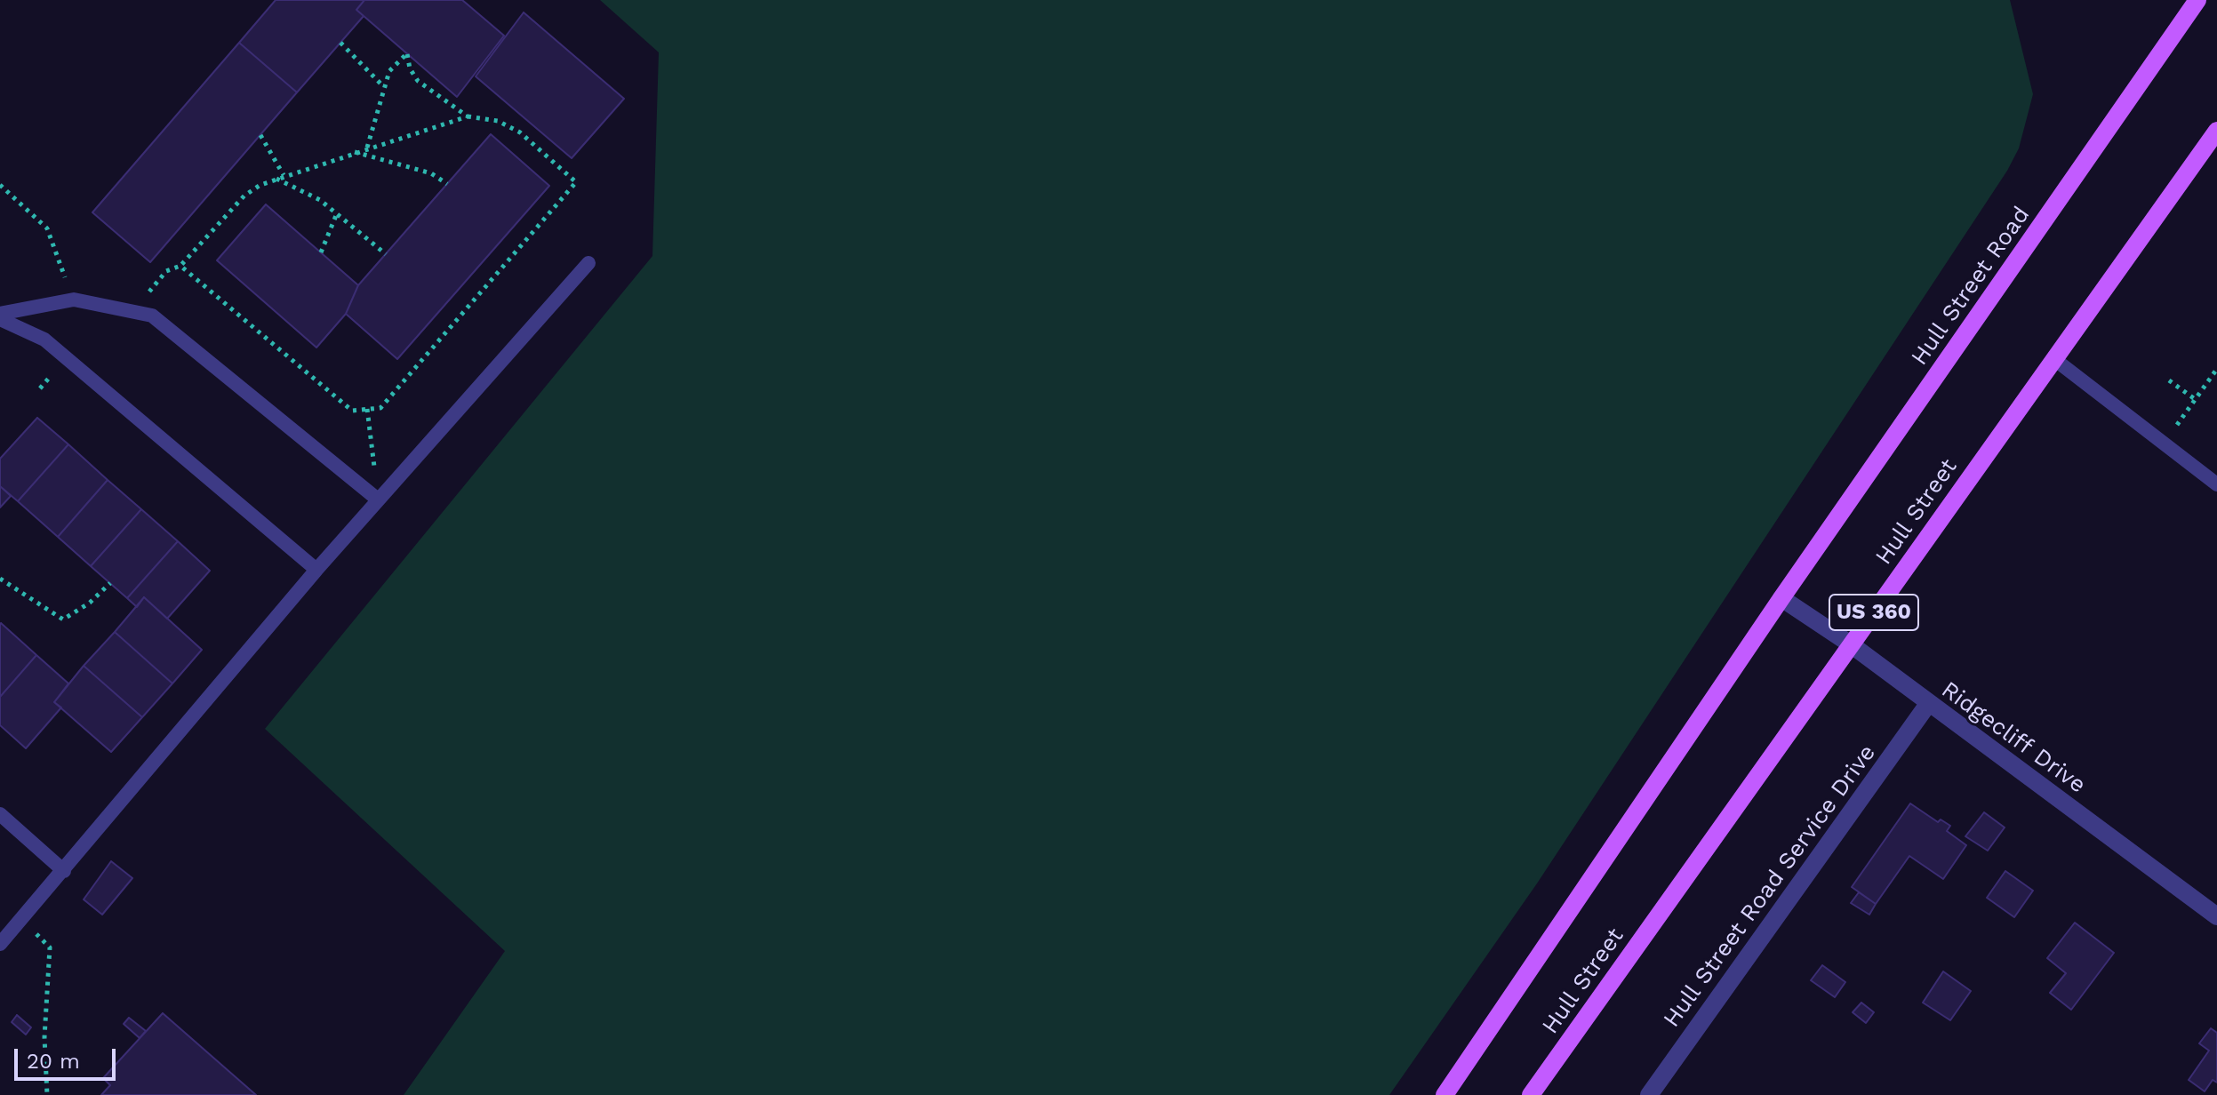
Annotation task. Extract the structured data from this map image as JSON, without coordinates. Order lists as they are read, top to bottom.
{
  "streets": {
    "main road": ["Hull Street Road", "Hull Street", "US 360"],
    "street": ["Ridgecliff Drive", "Hull Street Road Service Drive"]
  },
  "crossings": [
    ["Hull Street Road", "Ridgecliff Drive"],
    ["Hull Street", "Ridgecliff Drive"],
    ["Ridgecliff Drive", "Hull Street Road Service Drive"]
  ],
  "scale_bar": "20 m"
}
